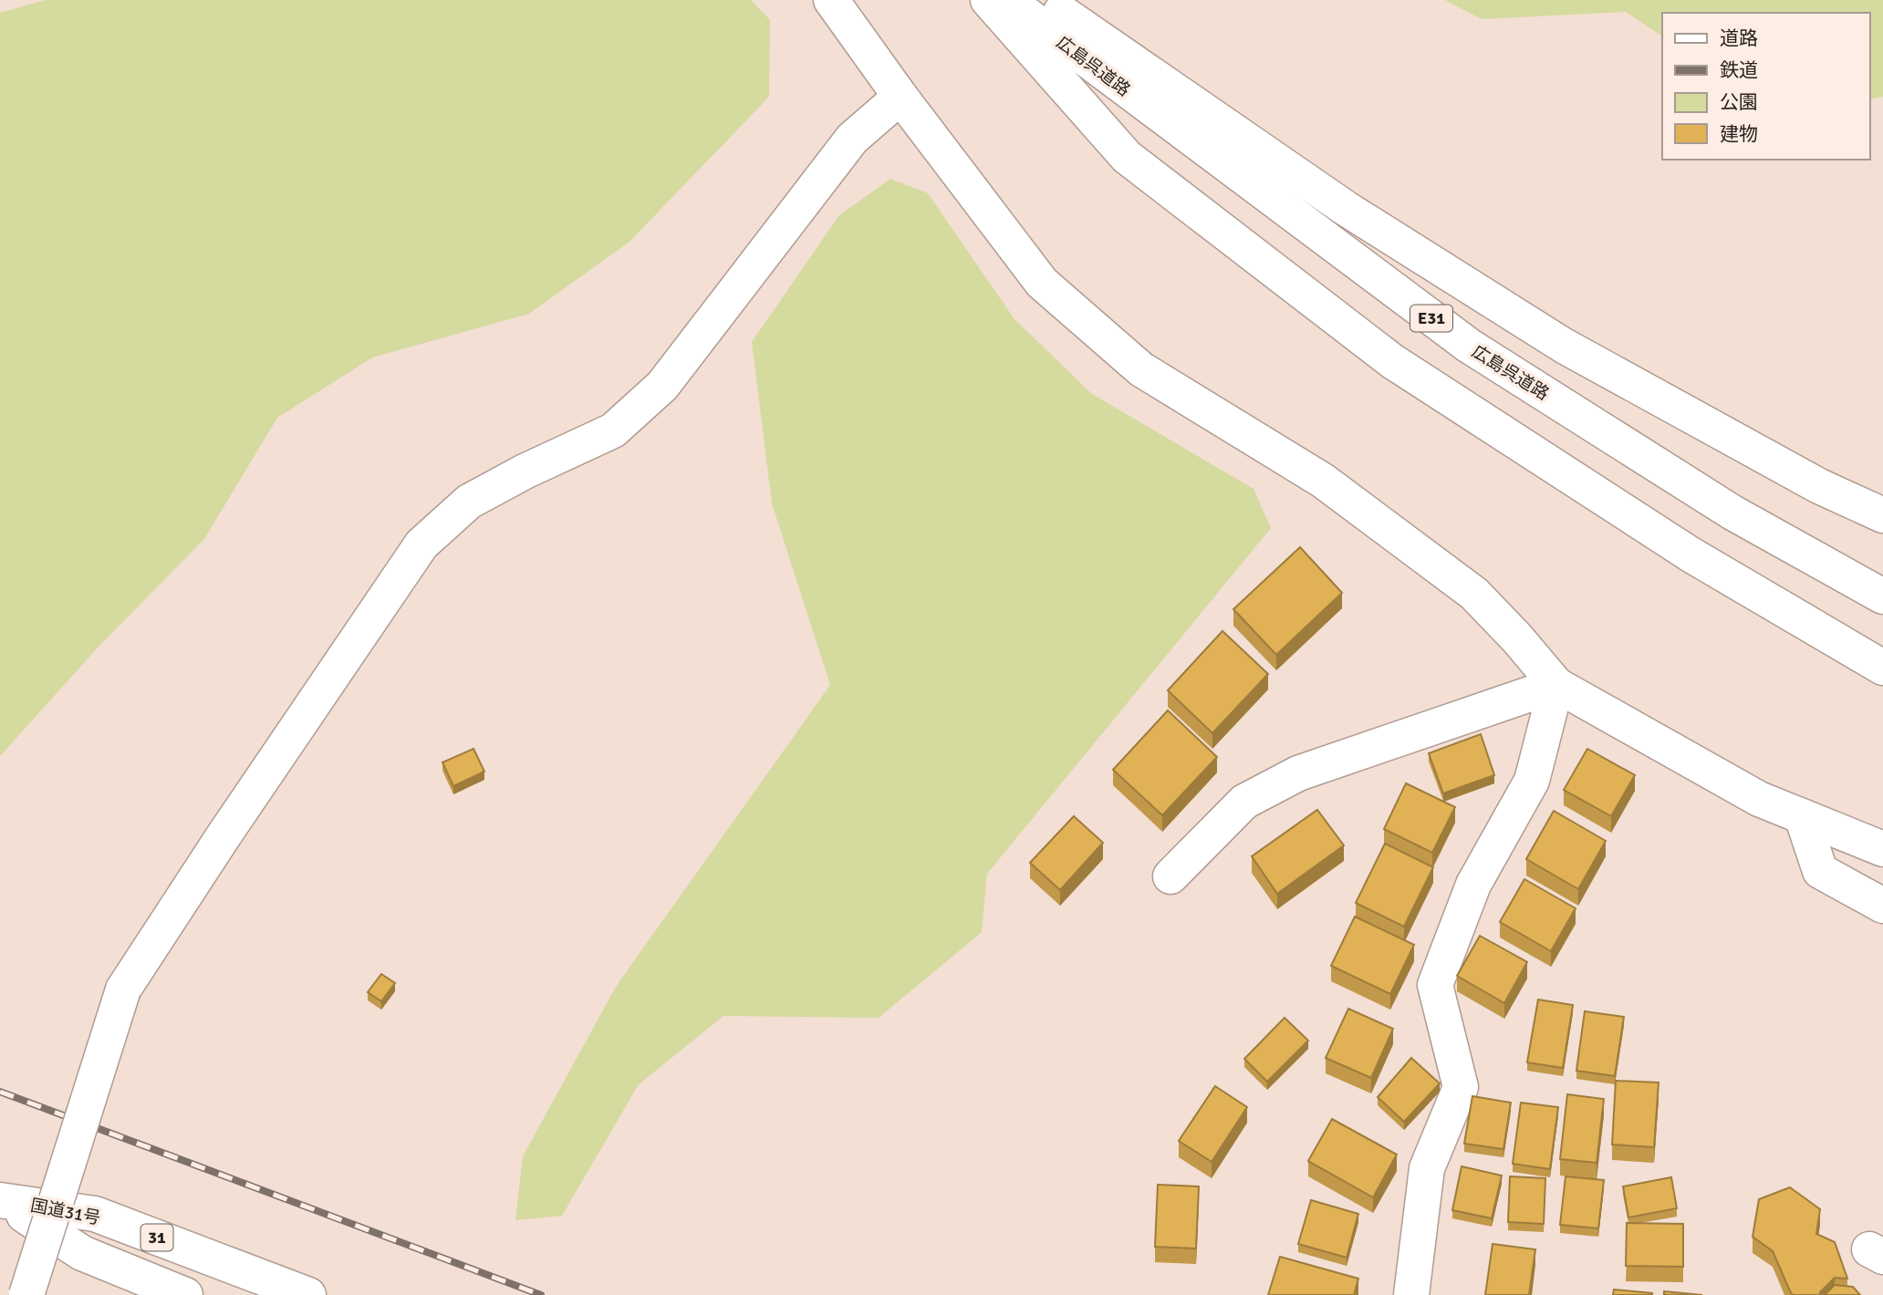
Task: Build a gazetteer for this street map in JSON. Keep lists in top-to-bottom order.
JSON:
{
  "streets": {
    "main road": [
      "広島呉道路",
      "E31",
      "国道31号",
      "31"
    ]
  },
  "legend": [
    "道路",
    "鉄道",
    "公園",
    "建物"
  ]
}
